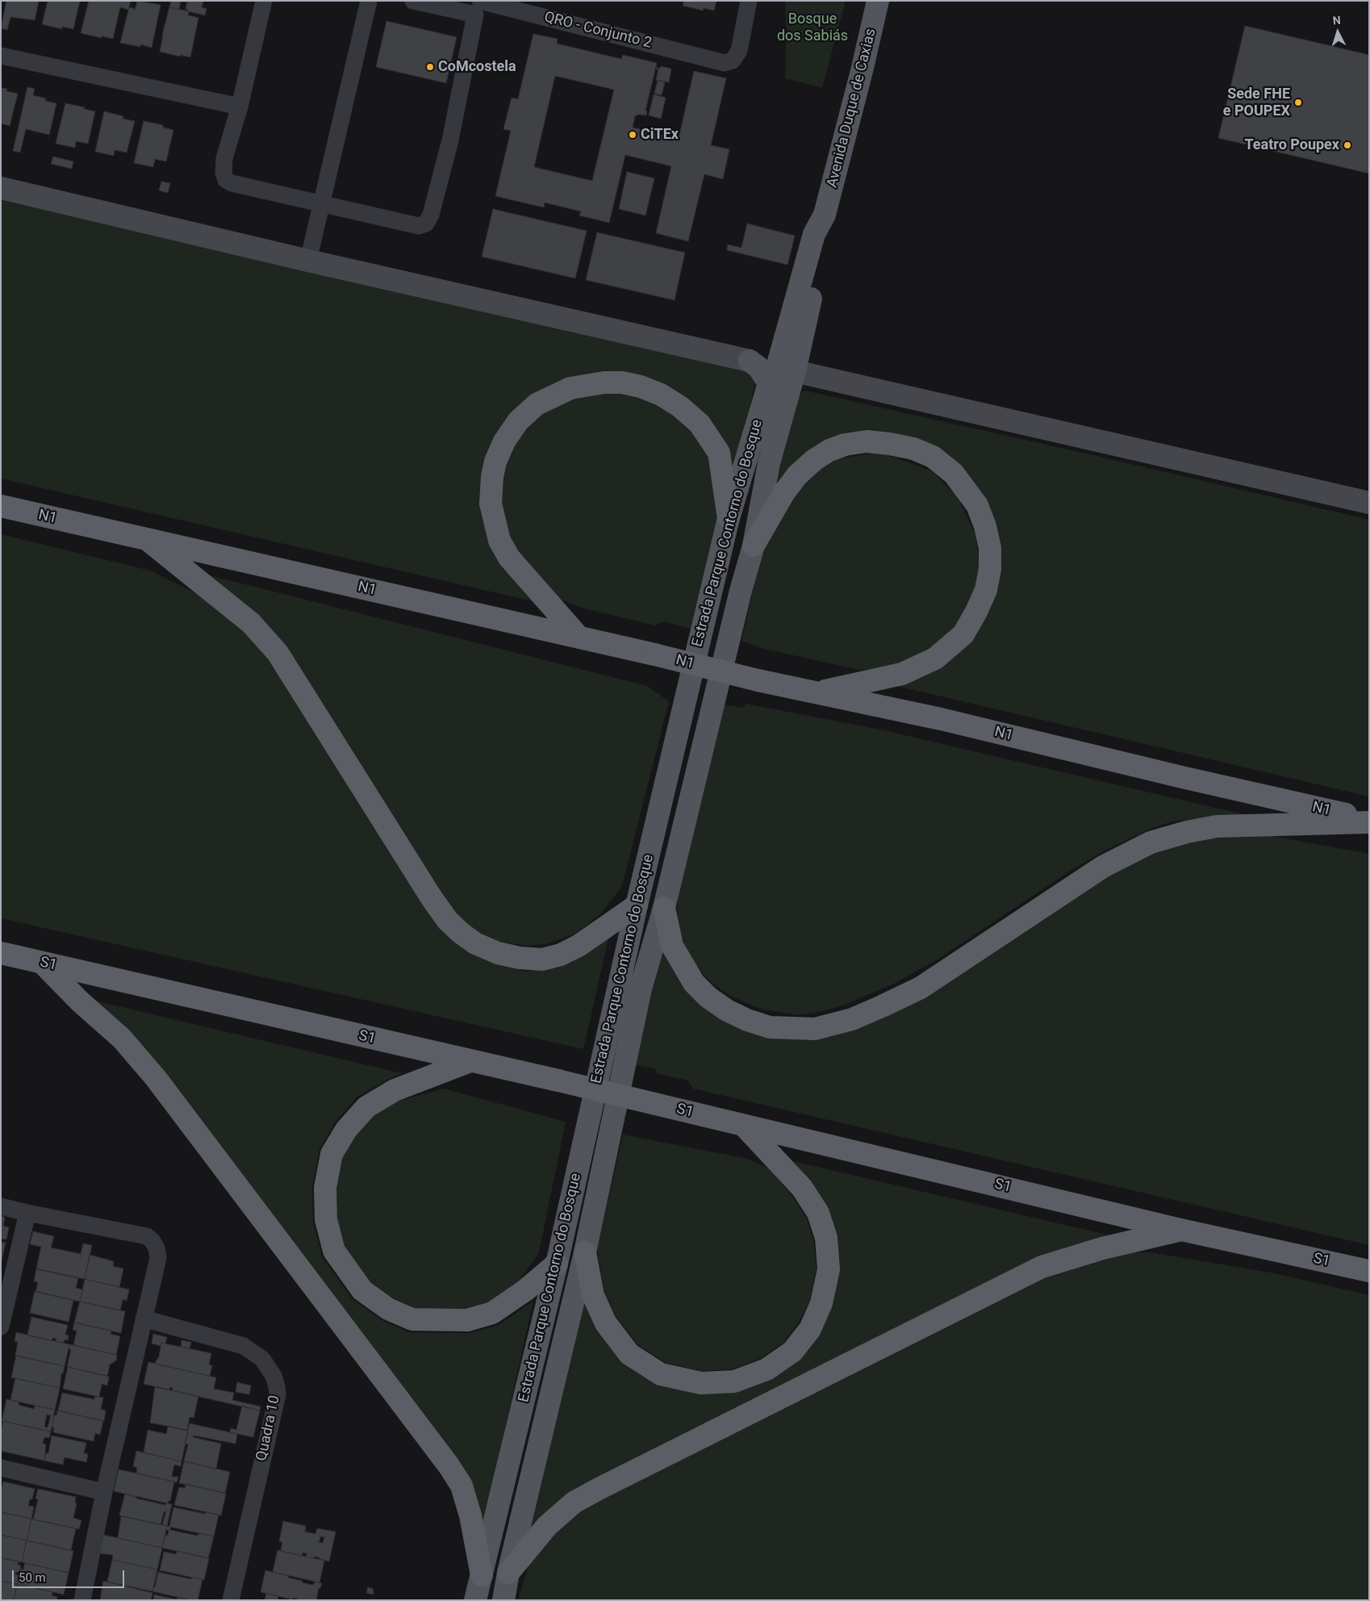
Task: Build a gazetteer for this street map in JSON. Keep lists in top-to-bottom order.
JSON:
{
  "streets": {
    "highway": ["N1", "S1"],
    "main road": ["Avenida Duque de Caxias", "Estrada Parque Contorno do Bosque"],
    "street": ["QRO - Conjunto 2", "Quadra 10"]
  },
  "crossings": [
    ["Avenida Duque de Caxias", "Estrada Parque Contorno do Bosque"]
  ],
  "parks": ["Bosque dos Sabiás"],
  "places": [
    "CoMcostela",
    "Sede FHE e POUPEX",
    "CiTEx",
    "Teatro Poupex"
  ],
  "scale_bar": "50 m",
  "north": "top"
}
